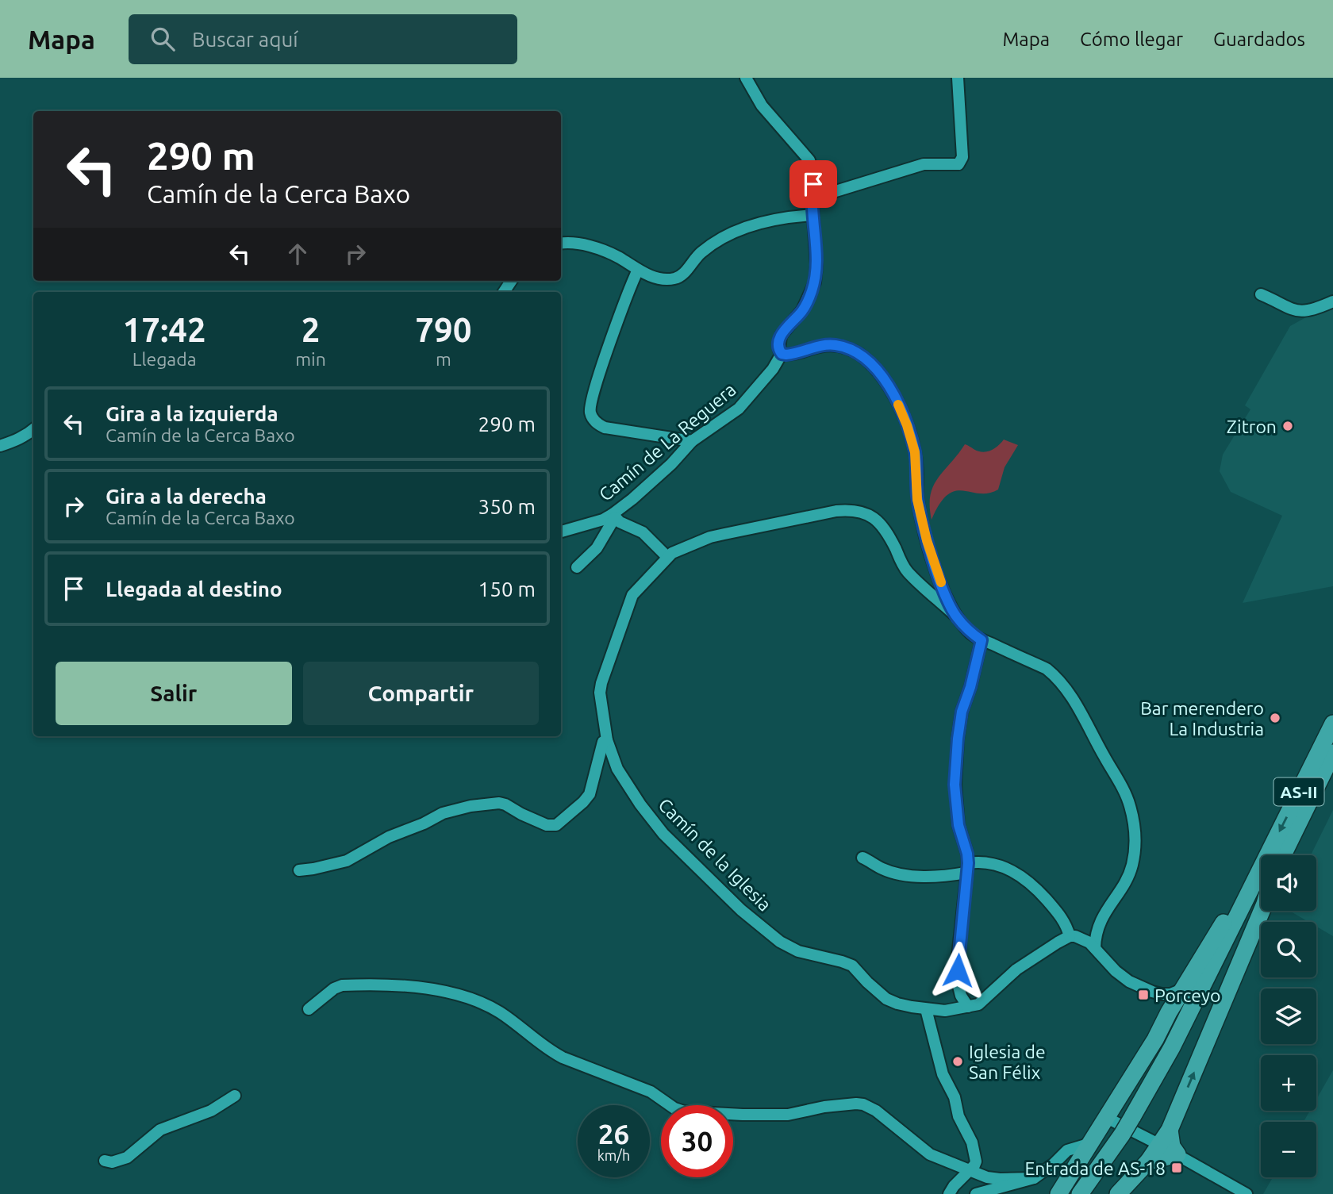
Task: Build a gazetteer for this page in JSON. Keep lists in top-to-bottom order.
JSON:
{
  "streets": {
    "highway": ["AS-II"],
    "street": ["Camín de La Reguera", "Camín de la Iglesia"]
  },
  "places": {
    "other": ["Zitron", "Bar merendero La Industria", "Iglesia de San Félix"],
    "transit": ["Porceyo", "Entrada de AS-18"]
  },
  "page": {
    "header": "Mapa",
    "search": "Buscar aquí",
    "nav": ["Mapa", "Cómo llegar", "Guardados"],
    "turn": ["290 m", "Camín de la Cerca Baxo"],
    "eta": [
      "17:42",
      "Llegada",
      "2",
      "min",
      "790",
      "m"
    ],
    "list": [
      {
        "name": "Gira a la izquierda",
        "note": "Camín de la Cerca Baxo",
        "value": "290 m"
      },
      {
        "name": "Gira a la derecha",
        "note": "Camín de la Cerca Baxo",
        "value": "350 m"
      },
      {
        "name": "Llegada al destino",
        "value": "150 m"
      }
    ],
    "buttons": ["Salir", "Compartir"],
    "map_buttons": ["+", "−"],
    "speed": "26 km/h",
    "limit": "30"
  }
}
